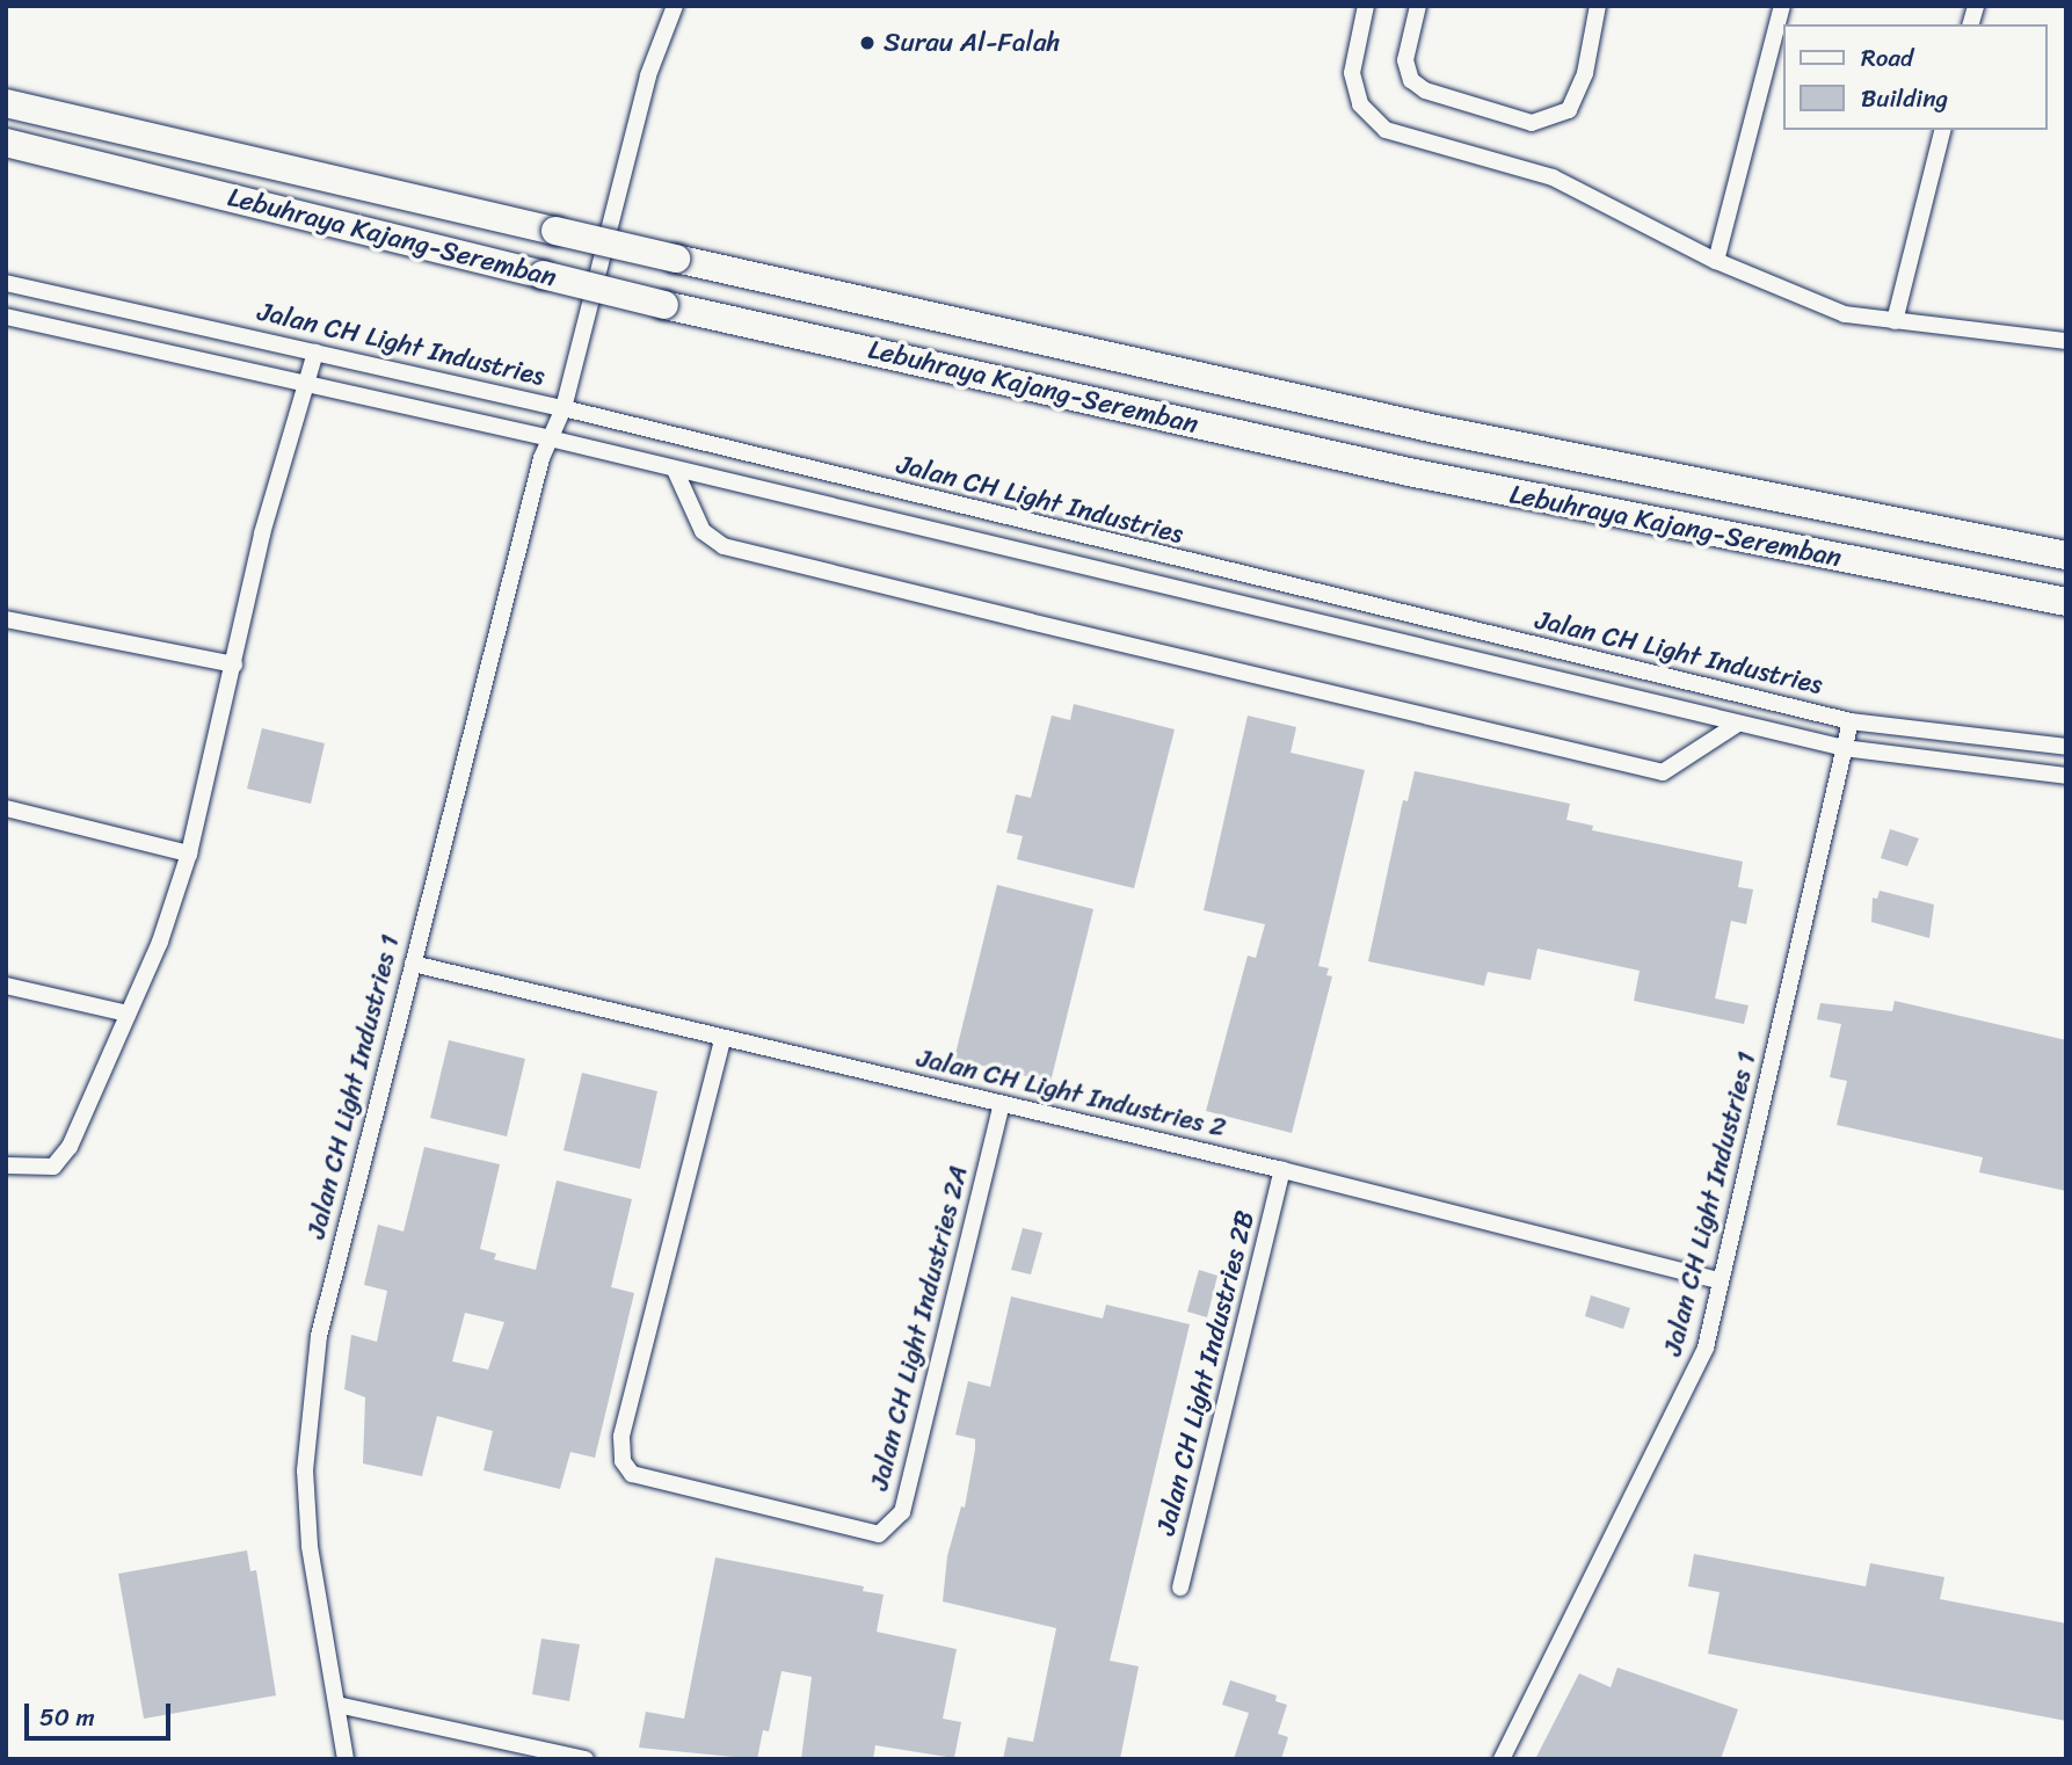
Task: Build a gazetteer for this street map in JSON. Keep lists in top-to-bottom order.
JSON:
{
  "streets": {
    "highway": ["Lebuhraya Kajang-Seremban"],
    "street": [
      "Jalan CH Light Industries",
      "Jalan CH Light Industries 1",
      "Jalan CH Light Industries 2",
      "Jalan CH Light Industries 2A",
      "Jalan CH Light Industries 2B"
    ]
  },
  "crossings": [
    ["Jalan CH Light Industries", "Jalan CH Light Industries 1"],
    ["Jalan CH Light Industries 1", "Jalan CH Light Industries 2"],
    ["Jalan CH Light Industries 2", "Jalan CH Light Industries 2A"],
    ["Jalan CH Light Industries 2", "Jalan CH Light Industries 2B"]
  ],
  "places": ["Surau Al-Falah"],
  "legend": ["Road", "Building"],
  "scale_bar": "50 m"
}
